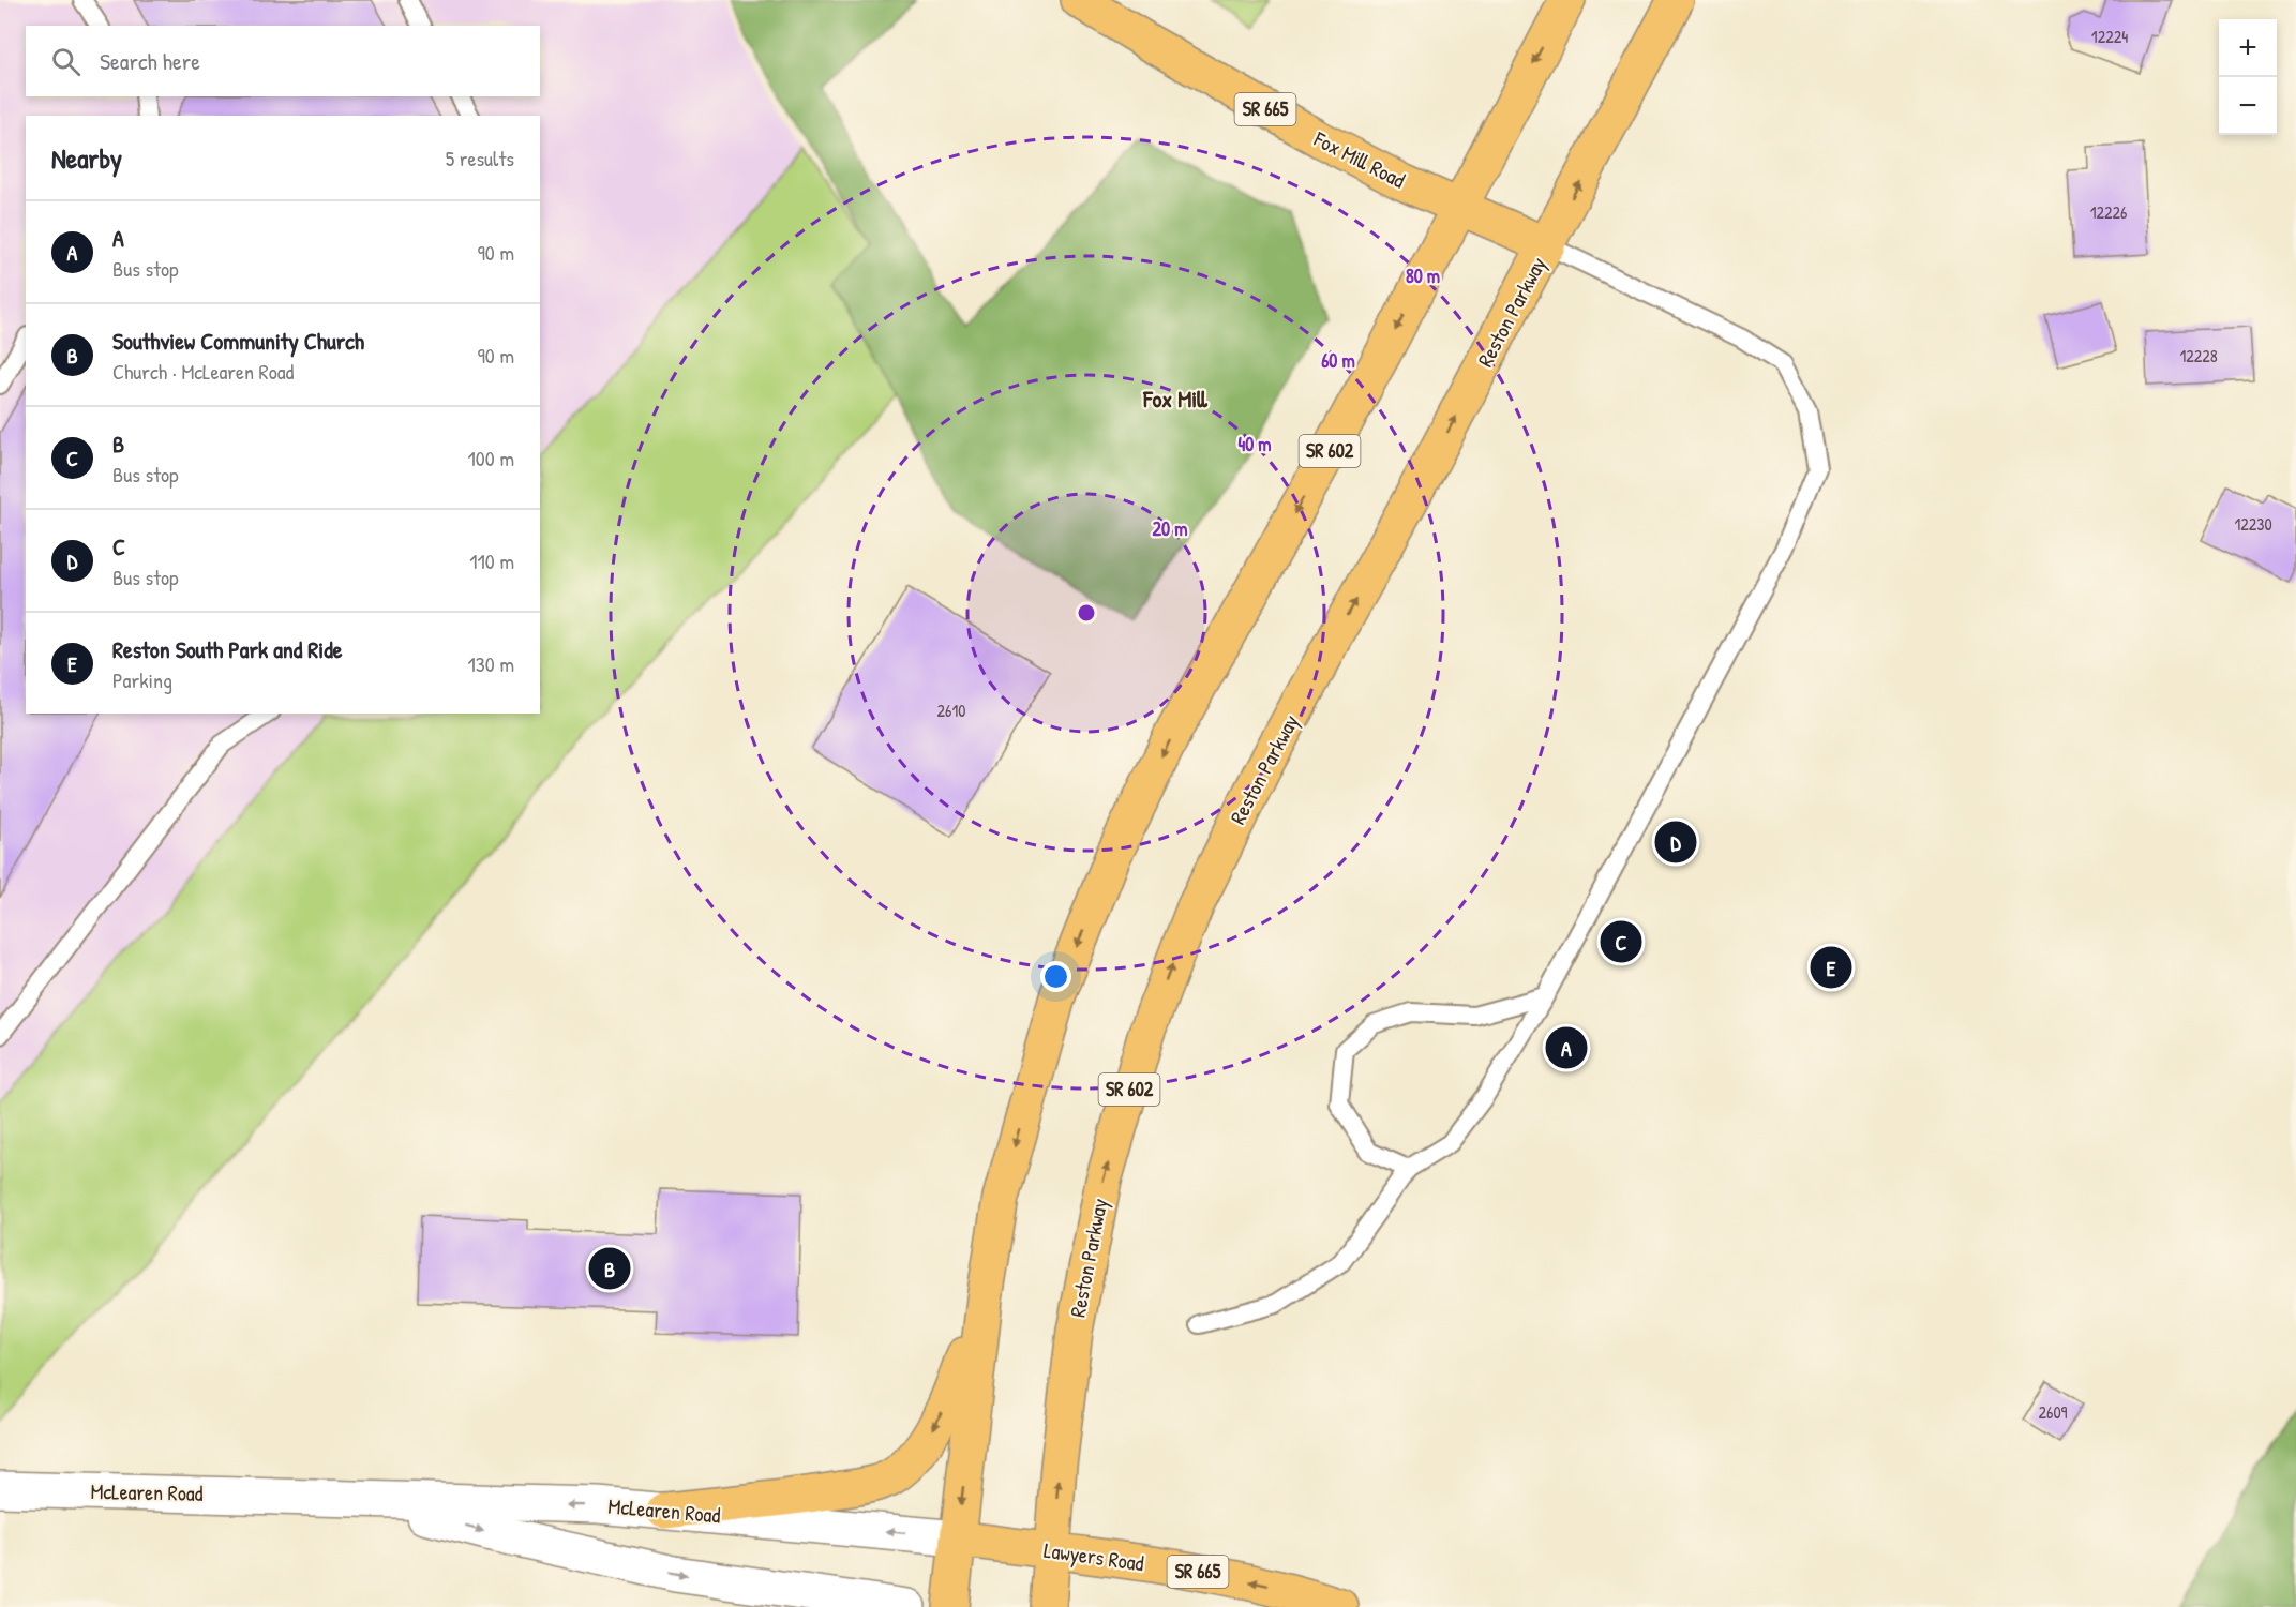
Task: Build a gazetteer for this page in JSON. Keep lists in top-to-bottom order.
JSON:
{
  "streets": {
    "main road": [
      "SR 665",
      "Fox Mill Road",
      "Reston Parkway",
      "SR 602",
      "Lawyers Road"
    ],
    "street": ["McLearen Road"]
  },
  "crossings": [
    ["Fox Mill Road", "Reston Parkway"],
    ["Fox Mill Road", "SR 602"],
    ["Reston Parkway", "Lawyers Road"],
    ["SR 602", "McLearen Road"],
    ["SR 602", "Lawyers Road"],
    ["McLearen Road", "Lawyers Road"]
  ],
  "one_way": ["Lawyers Road"],
  "districts": ["Fox Mill"],
  "house_numbers": [
    "12224",
    "12226",
    "12228",
    "12230",
    "2610",
    "2609"
  ],
  "page": {
    "map_buttons": ["+", "−"],
    "search": "Search here",
    "heading": ["Nearby", "5 results"],
    "list": [
      {
        "mark": "A",
        "name": "A",
        "note": "Bus stop",
        "value": "90 m"
      },
      {
        "mark": "B",
        "name": "Southview Community Church",
        "note": "Church · McLearen Road",
        "value": "90 m"
      },
      {
        "mark": "C",
        "name": "B",
        "note": "Bus stop",
        "value": "100 m"
      },
      {
        "mark": "D",
        "name": "C",
        "note": "Bus stop",
        "value": "110 m"
      },
      {
        "mark": "E",
        "name": "Reston South Park and Ride",
        "note": "Parking",
        "value": "130 m"
      }
    ],
    "pins": [
      "D",
      "C",
      "E",
      "A",
      "B"
    ]
  },
  "rings": [
    "80 m",
    "60 m",
    "40 m",
    "20 m"
  ]
}
